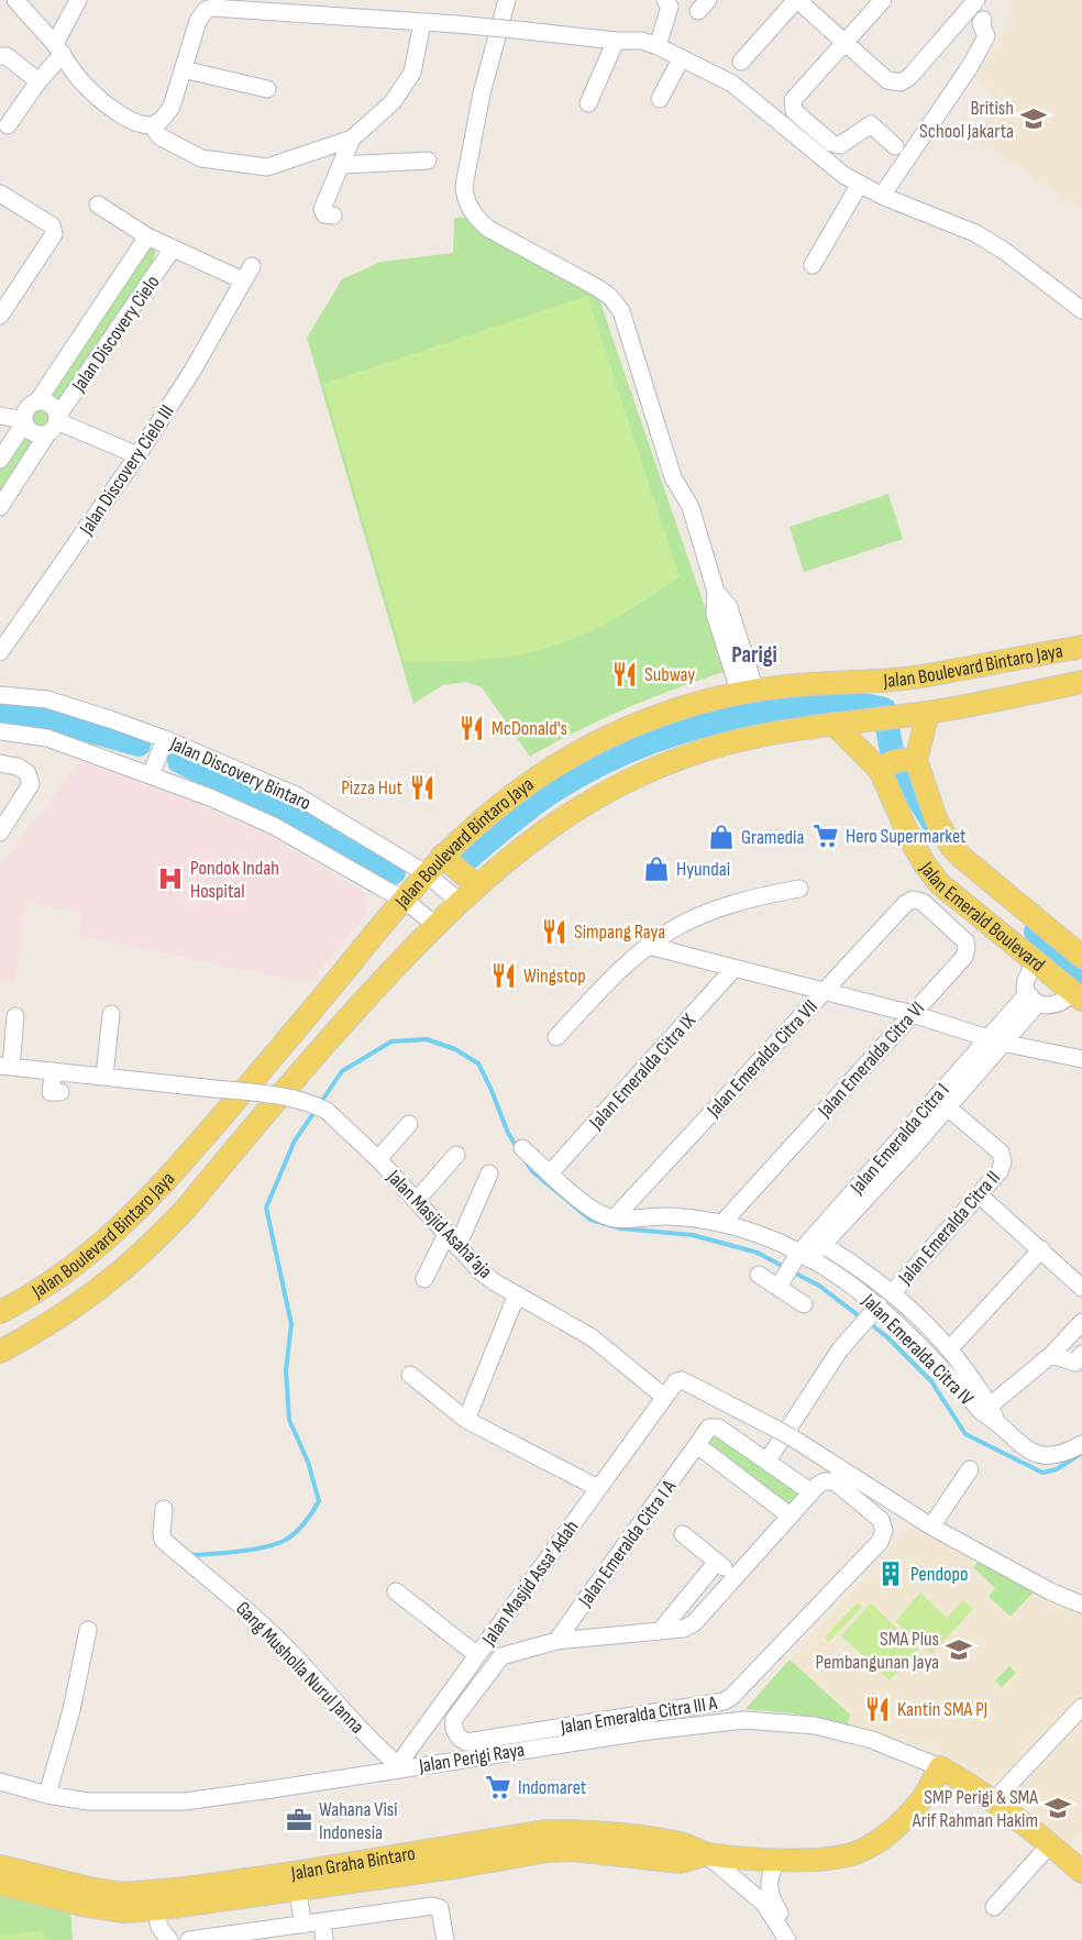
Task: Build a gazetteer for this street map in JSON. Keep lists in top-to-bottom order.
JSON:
{
  "streets": {
    "main road": ["Jalan Boulevard Bintaro Jaya", "Jalan Emerald Boulevard", "Jalan Graha Bintaro"],
    "street": [
      "Jalan Discovery Cielo",
      "Jalan Discovery Cielo III",
      "Jalan Discovery Bintaro",
      "Jalan Emeralda Citra VII",
      "Jalan Emeralda Citra VI",
      "Jalan Emeralda Citra IX",
      "Jalan Emeralda Citra I",
      "Jalan Masjid Asaha’aja",
      "Jalan Emeralda Citra II",
      "Jalan Emeralda Citra IV",
      "Jalan Emeralda Citra I A",
      "Jalan Masjid Assa' Adah",
      "Gang Musholla Nurul Janna",
      "Jalan Emeralda Citra III A",
      "Jalan Perigi Raya"
    ]
  },
  "crossings": [
    ["Jalan Discovery Cielo", "Jalan Discovery Cielo III"],
    ["Jalan Boulevard Bintaro Jaya", "Jalan Discovery Bintaro"],
    ["Jalan Boulevard Bintaro Jaya", "Jalan Emerald Boulevard"],
    ["Jalan Emerald Boulevard", "Jalan Emeralda Citra I"],
    ["Jalan Emeralda Citra VII", "Jalan Emeralda Citra VI"],
    ["Jalan Emeralda Citra VII", "Jalan Emeralda Citra IV"],
    ["Jalan Emeralda Citra VI", "Jalan Emeralda Citra IV"],
    ["Jalan Emeralda Citra I", "Jalan Emeralda Citra II"],
    ["Jalan Emeralda Citra I", "Jalan Emeralda Citra IV"],
    ["Jalan Masjid Asaha’aja", "Jalan Masjid Assa' Adah"],
    ["Jalan Emeralda Citra II", "Jalan Emeralda Citra IV"],
    ["Jalan Emeralda Citra I A", "Jalan Emeralda Citra III A"],
    ["Jalan Masjid Assa' Adah", "Gang Musholla Nurul Janna"],
    ["Jalan Masjid Assa' Adah", "Jalan Perigi Raya"],
    ["Gang Musholla Nurul Janna", "Jalan Perigi Raya"],
    ["Jalan Perigi Raya", "Jalan Graha Bintaro"]
  ],
  "districts": ["Parigi"],
  "places": {
    "school or university": ["British School Jakarta", "SMA Plus Pembangunan Jaya", "SMP Perigi & SMA Arif Rahman Hakim"],
    "restaurant": [
      "Subway",
      "McDonald's",
      "Pizza Hut",
      "Simpang Raya",
      "Wingstop",
      "Kantin SMA PJ"
    ],
    "supermarket": ["Hero Supermarket", "Indomaret"],
    "shop": ["Gramedia", "Hyundai"],
    "hospital": ["Pondok Indah Hospital"],
    "building": ["Pendopo"],
    "office": ["Wahana Visi Indonesia"]
  }
}
